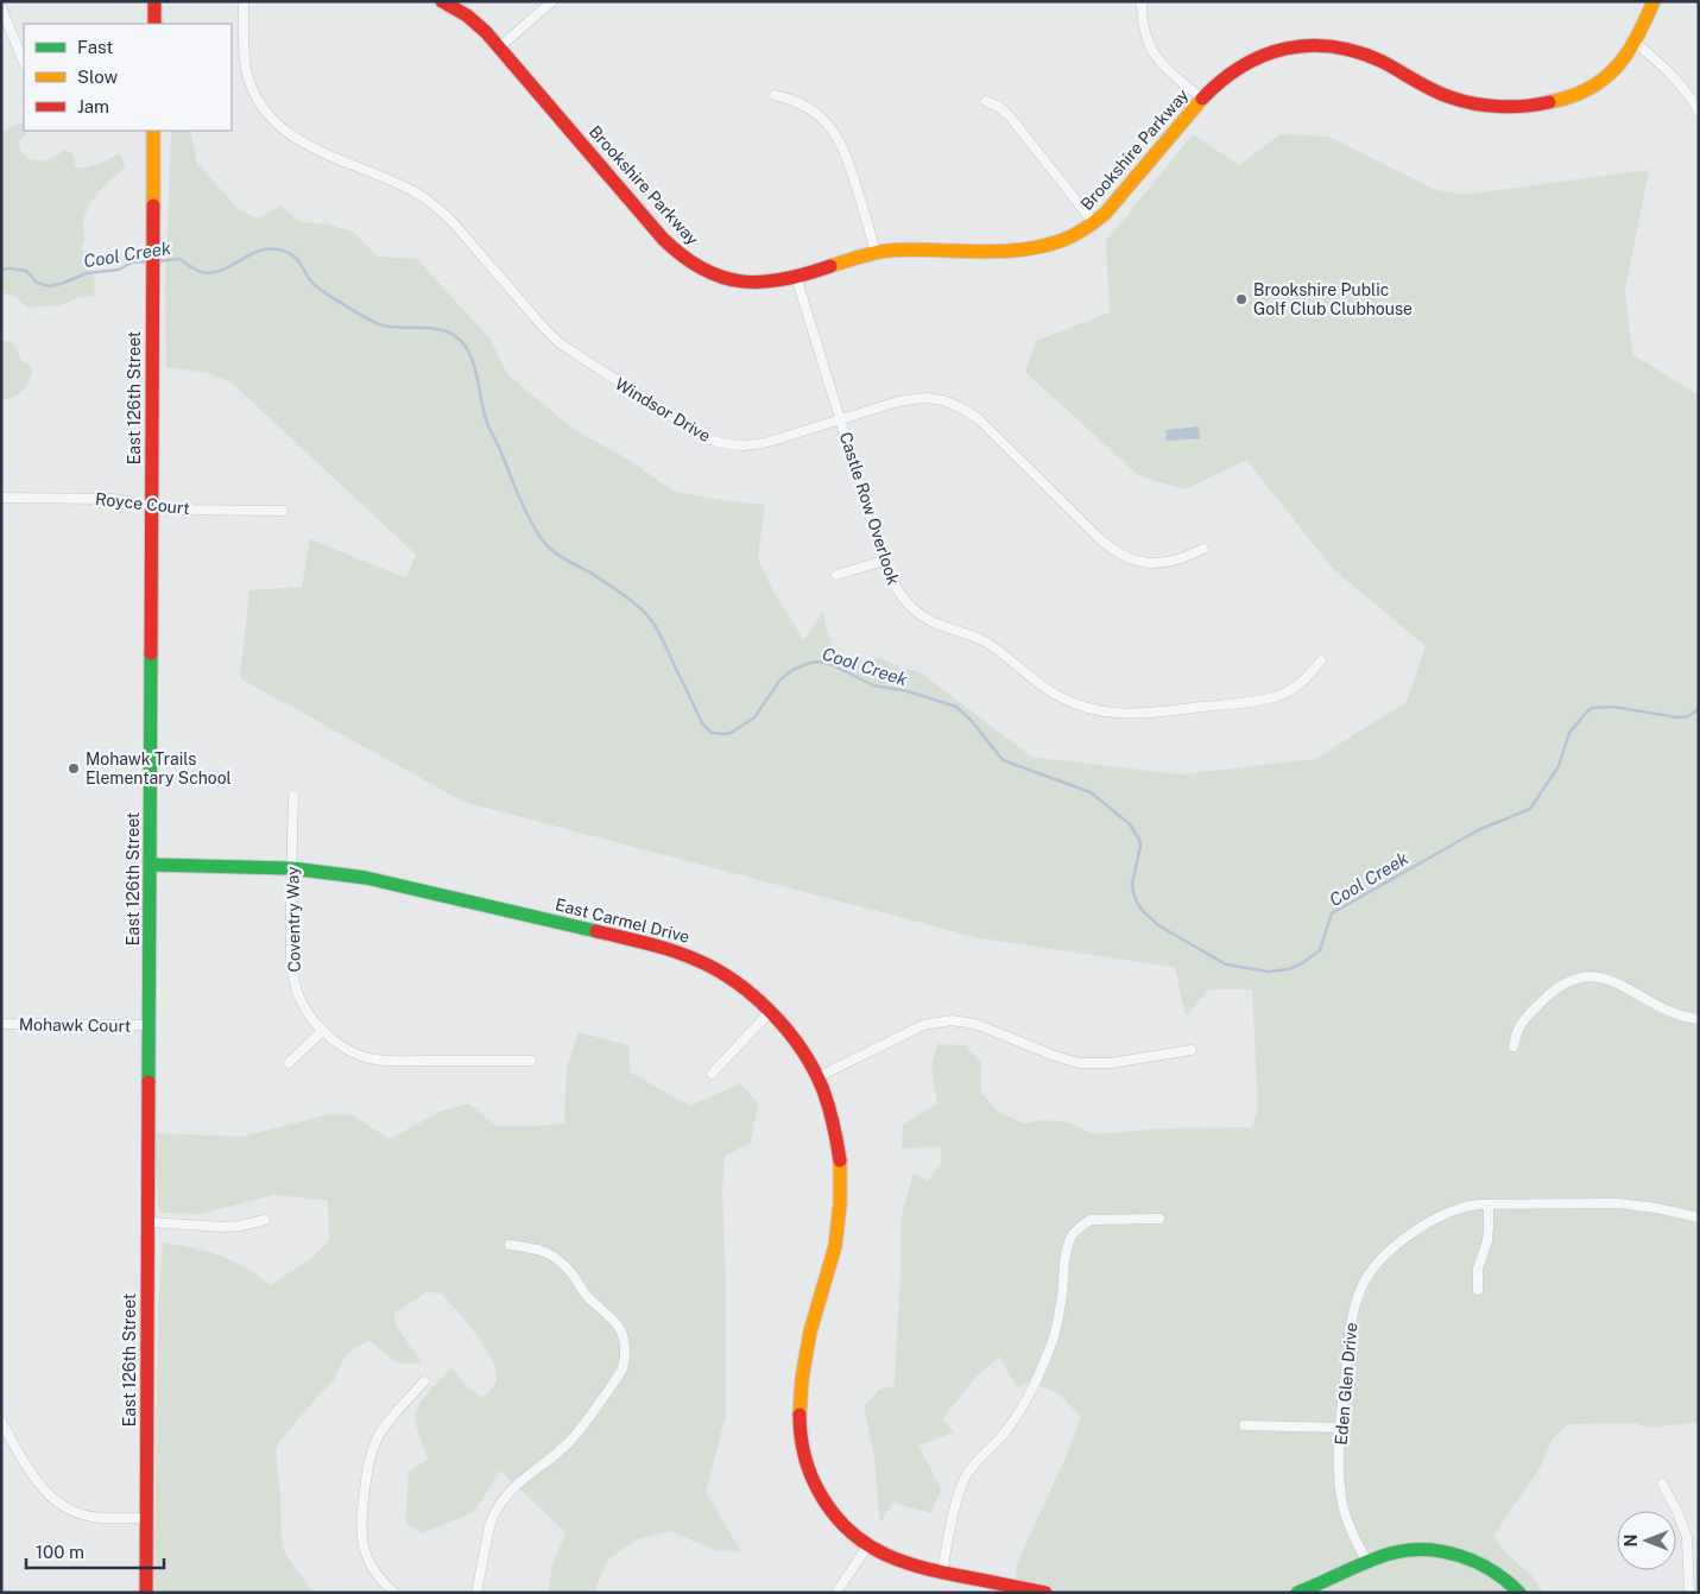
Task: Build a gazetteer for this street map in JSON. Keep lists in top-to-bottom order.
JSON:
{
  "streets": {
    "street": [
      "Brookshire Parkway",
      "East 126th Street",
      "Windsor Drive",
      "Royce Court",
      "Castle Row Overlook",
      "Coventry Way",
      "East Carmel Drive",
      "Mohawk Court",
      "Eden Glen Drive"
    ]
  },
  "crossings": [
    ["Brookshire Parkway", "Castle Row Overlook"],
    ["East 126th Street", "Royce Court"],
    ["East 126th Street", "East Carmel Drive"],
    ["East 126th Street", "Mohawk Court"],
    ["Windsor Drive", "Castle Row Overlook"],
    ["Coventry Way", "East Carmel Drive"]
  ],
  "water": ["Cool Creek"],
  "places": ["Brookshire Public Golf Club Clubhouse", "Mohawk Trails Elementary School"],
  "legend": ["Fast", "Slow", "Jam"],
  "scale_bar": "100 m",
  "north": "left"
}
